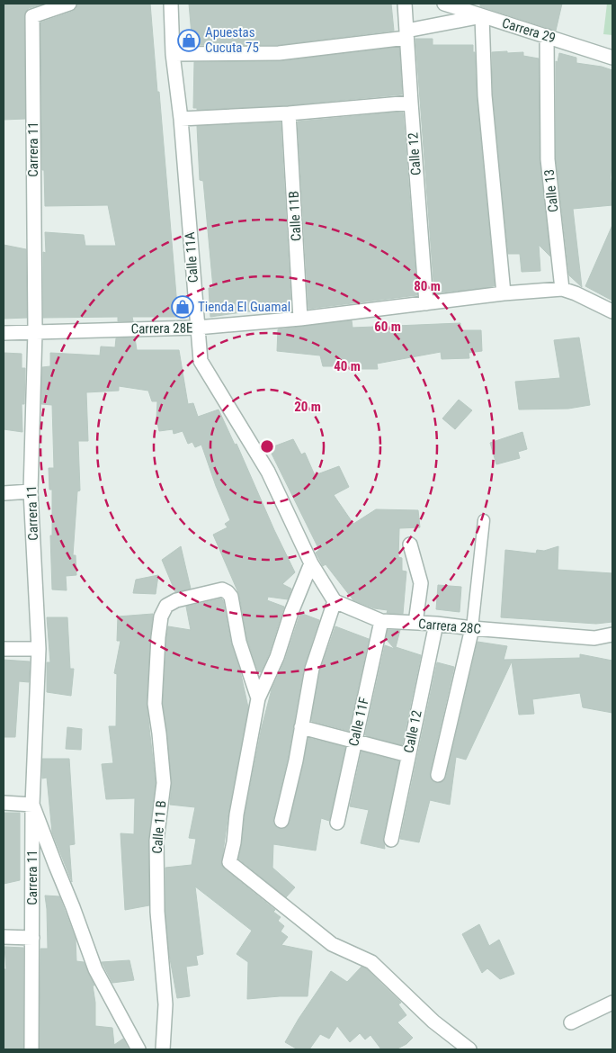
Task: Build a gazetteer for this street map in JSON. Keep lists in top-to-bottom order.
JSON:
{
  "streets": {
    "street": [
      "Carrera 29",
      "Carrera 11",
      "Calle 12",
      "Calle 13",
      "Calle 11B",
      "Calle 11A",
      "Carrera 28E",
      "Carrera 28C",
      "Calle 11F",
      "Calle 11 B"
    ]
  },
  "crossings": [
    ["Carrera 29", "Calle 13"],
    ["Carrera 11", "Carrera 28E"],
    ["Calle 12", "Carrera 28E"],
    ["Calle 12", "Carrera 28C"],
    ["Calle 13", "Carrera 28E"],
    ["Calle 11B", "Carrera 28E"],
    ["Calle 11A", "Carrera 28E"],
    ["Carrera 28C", "Calle 11F"]
  ],
  "places": {
    "shop": ["Apuestas Cucuta 75", "Tienda El Guamal"]
  },
  "rings": [
    "80 m",
    "60 m",
    "40 m",
    "20 m"
  ]
}
